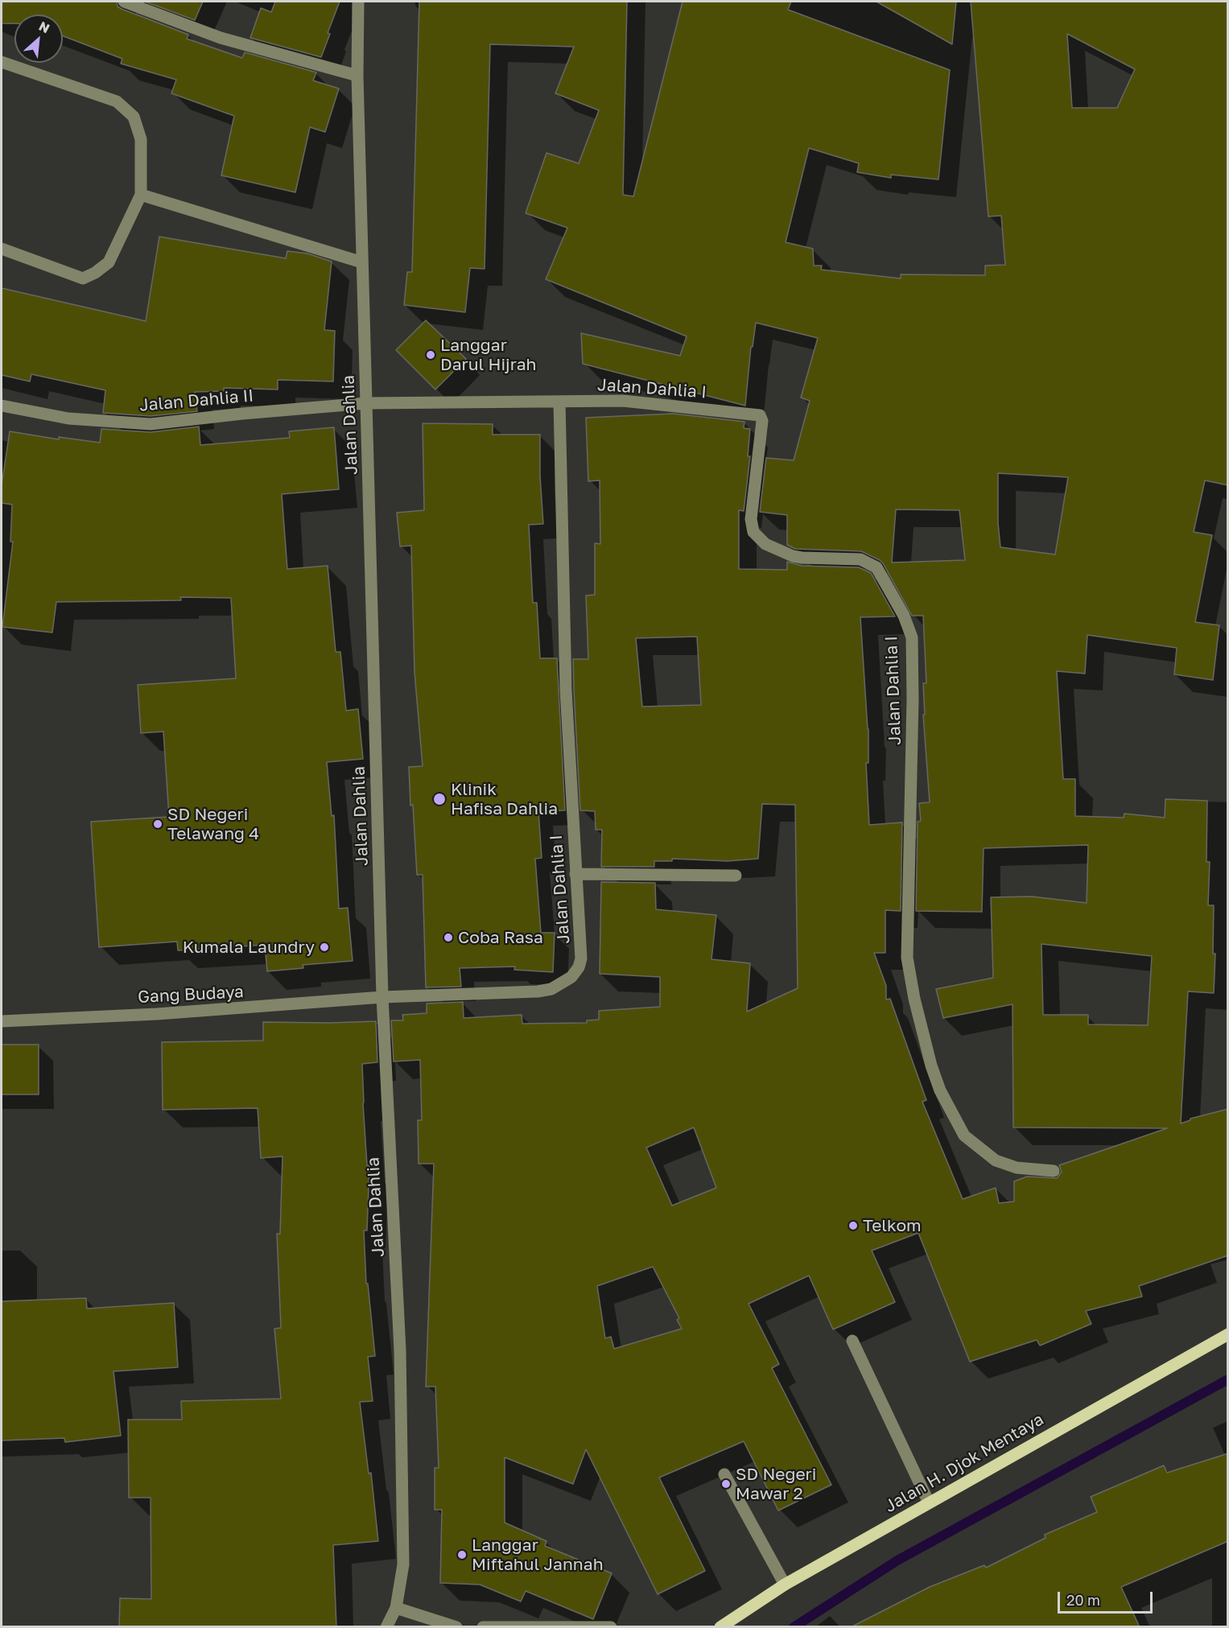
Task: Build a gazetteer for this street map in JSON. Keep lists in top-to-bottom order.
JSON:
{
  "streets": {
    "main road": ["Jalan H. Djok Mentaya"],
    "street": [
      "Jalan Dahlia I",
      "Jalan Dahlia II",
      "Jalan Dahlia",
      "Gang Budaya"
    ]
  },
  "crossings": [
    ["Jalan Dahlia I", "Jalan Dahlia II"],
    ["Jalan Dahlia I", "Jalan Dahlia"],
    ["Jalan Dahlia I", "Gang Budaya"],
    ["Jalan Dahlia II", "Jalan Dahlia"],
    ["Jalan Dahlia", "Gang Budaya"]
  ],
  "places": [
    "Langgar Darul Hijrah",
    "Klinik Hafisa Dahlia",
    "SD Negeri Telawang 4",
    "Coba Rasa",
    "Kumala Laundry",
    "Telkom",
    "SD Negeri Mawar 2",
    "Langgar Miftahul Jannah"
  ],
  "scale_bar": "20 m",
  "north": "top right"
}
